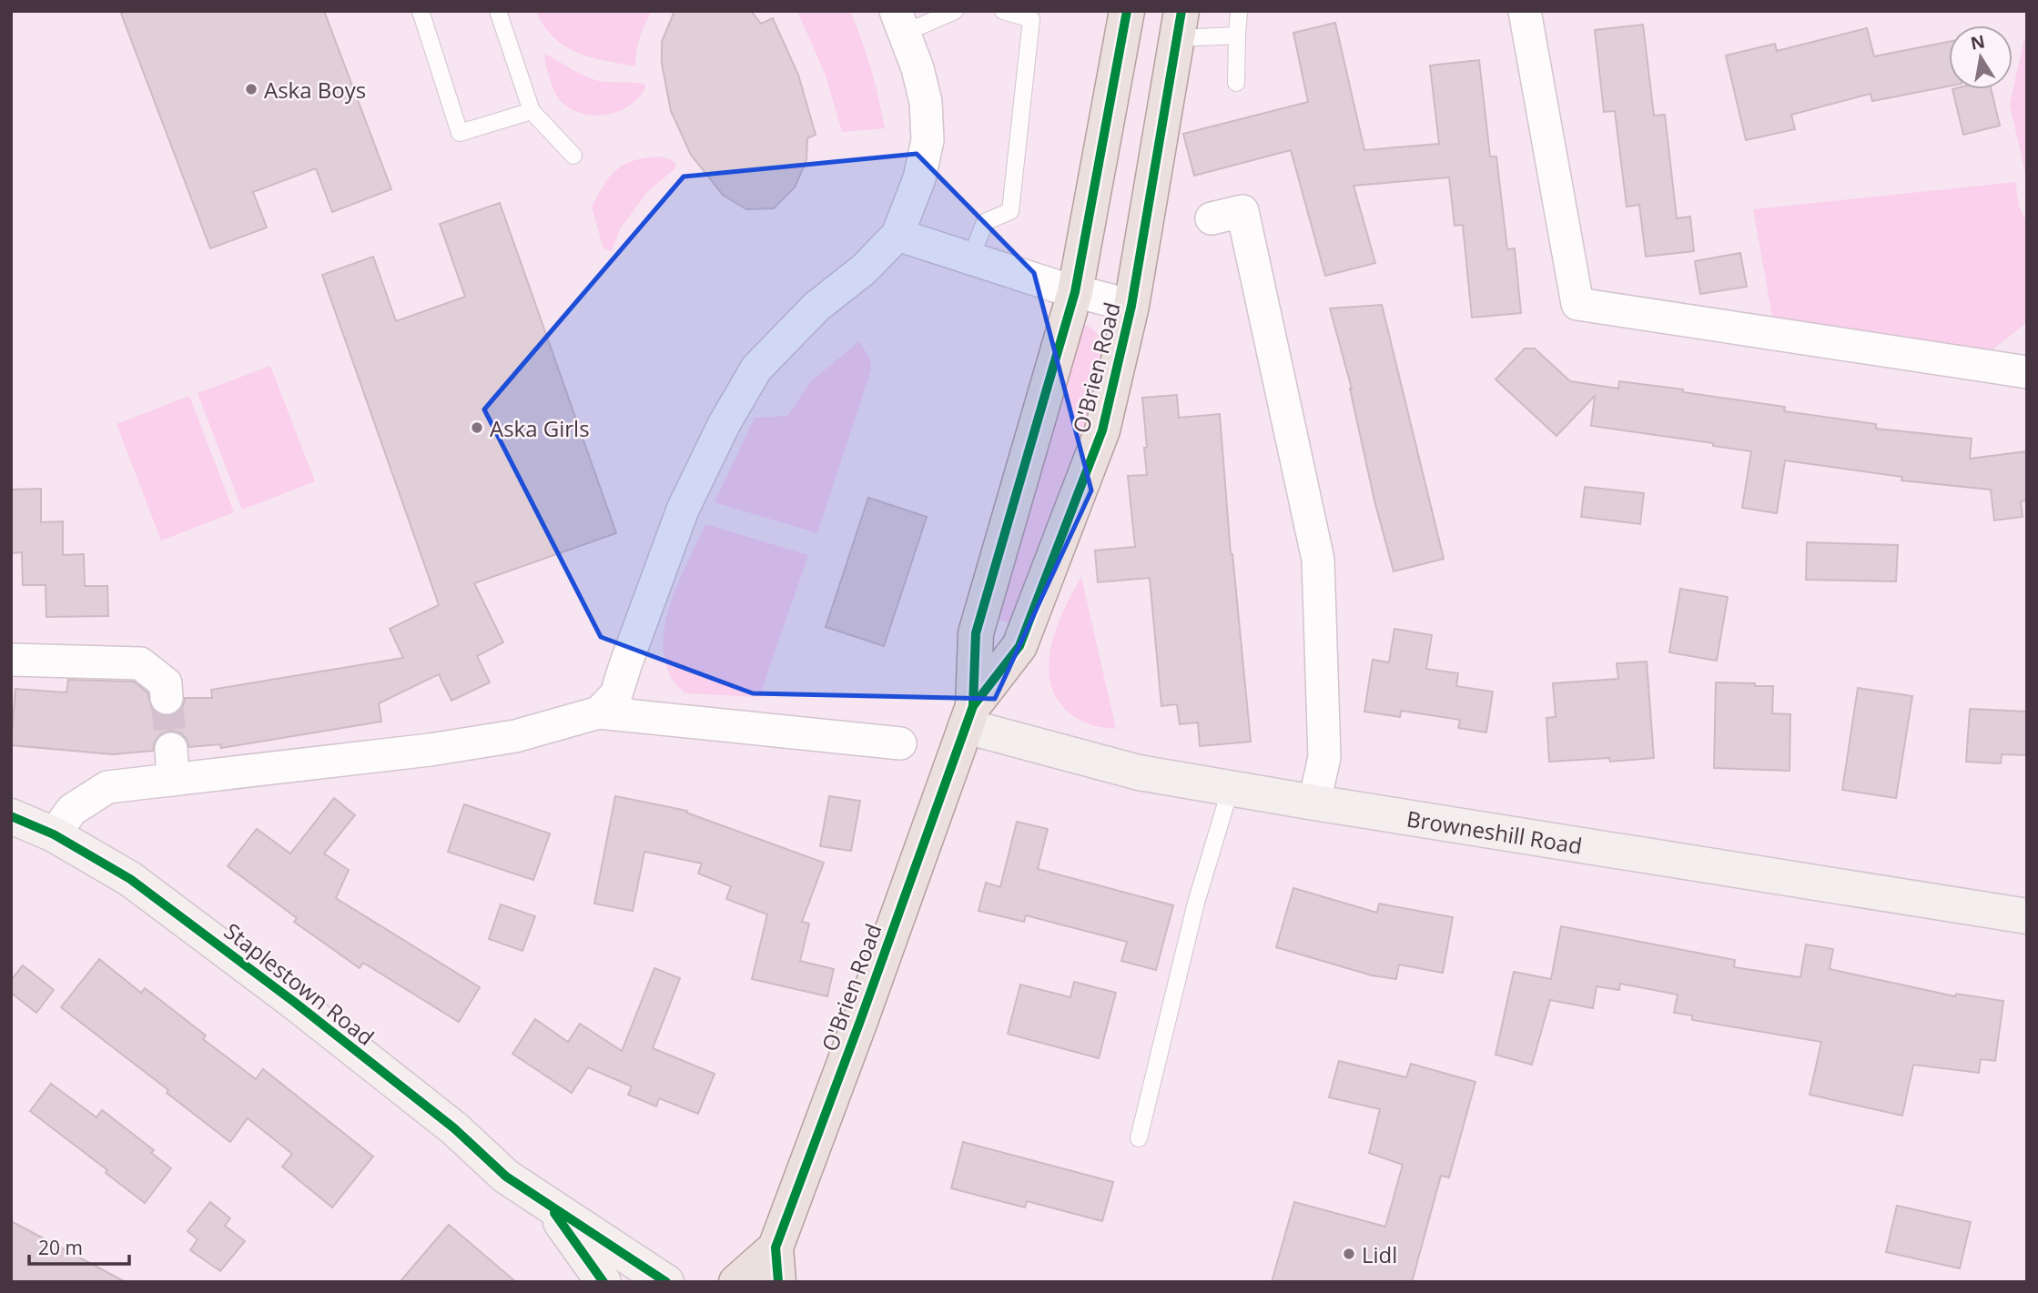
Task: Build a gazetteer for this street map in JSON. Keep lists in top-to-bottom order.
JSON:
{
  "streets": {
    "main road": ["O'Brien Road"],
    "street": ["Browneshill Road", "Staplestown Road"]
  },
  "crossings": [
    ["O'Brien Road", "Browneshill Road"]
  ],
  "places": ["Aska Boys", "Aska Girls", "Lidl"],
  "scale_bar": "20 m",
  "north": "top"
}
